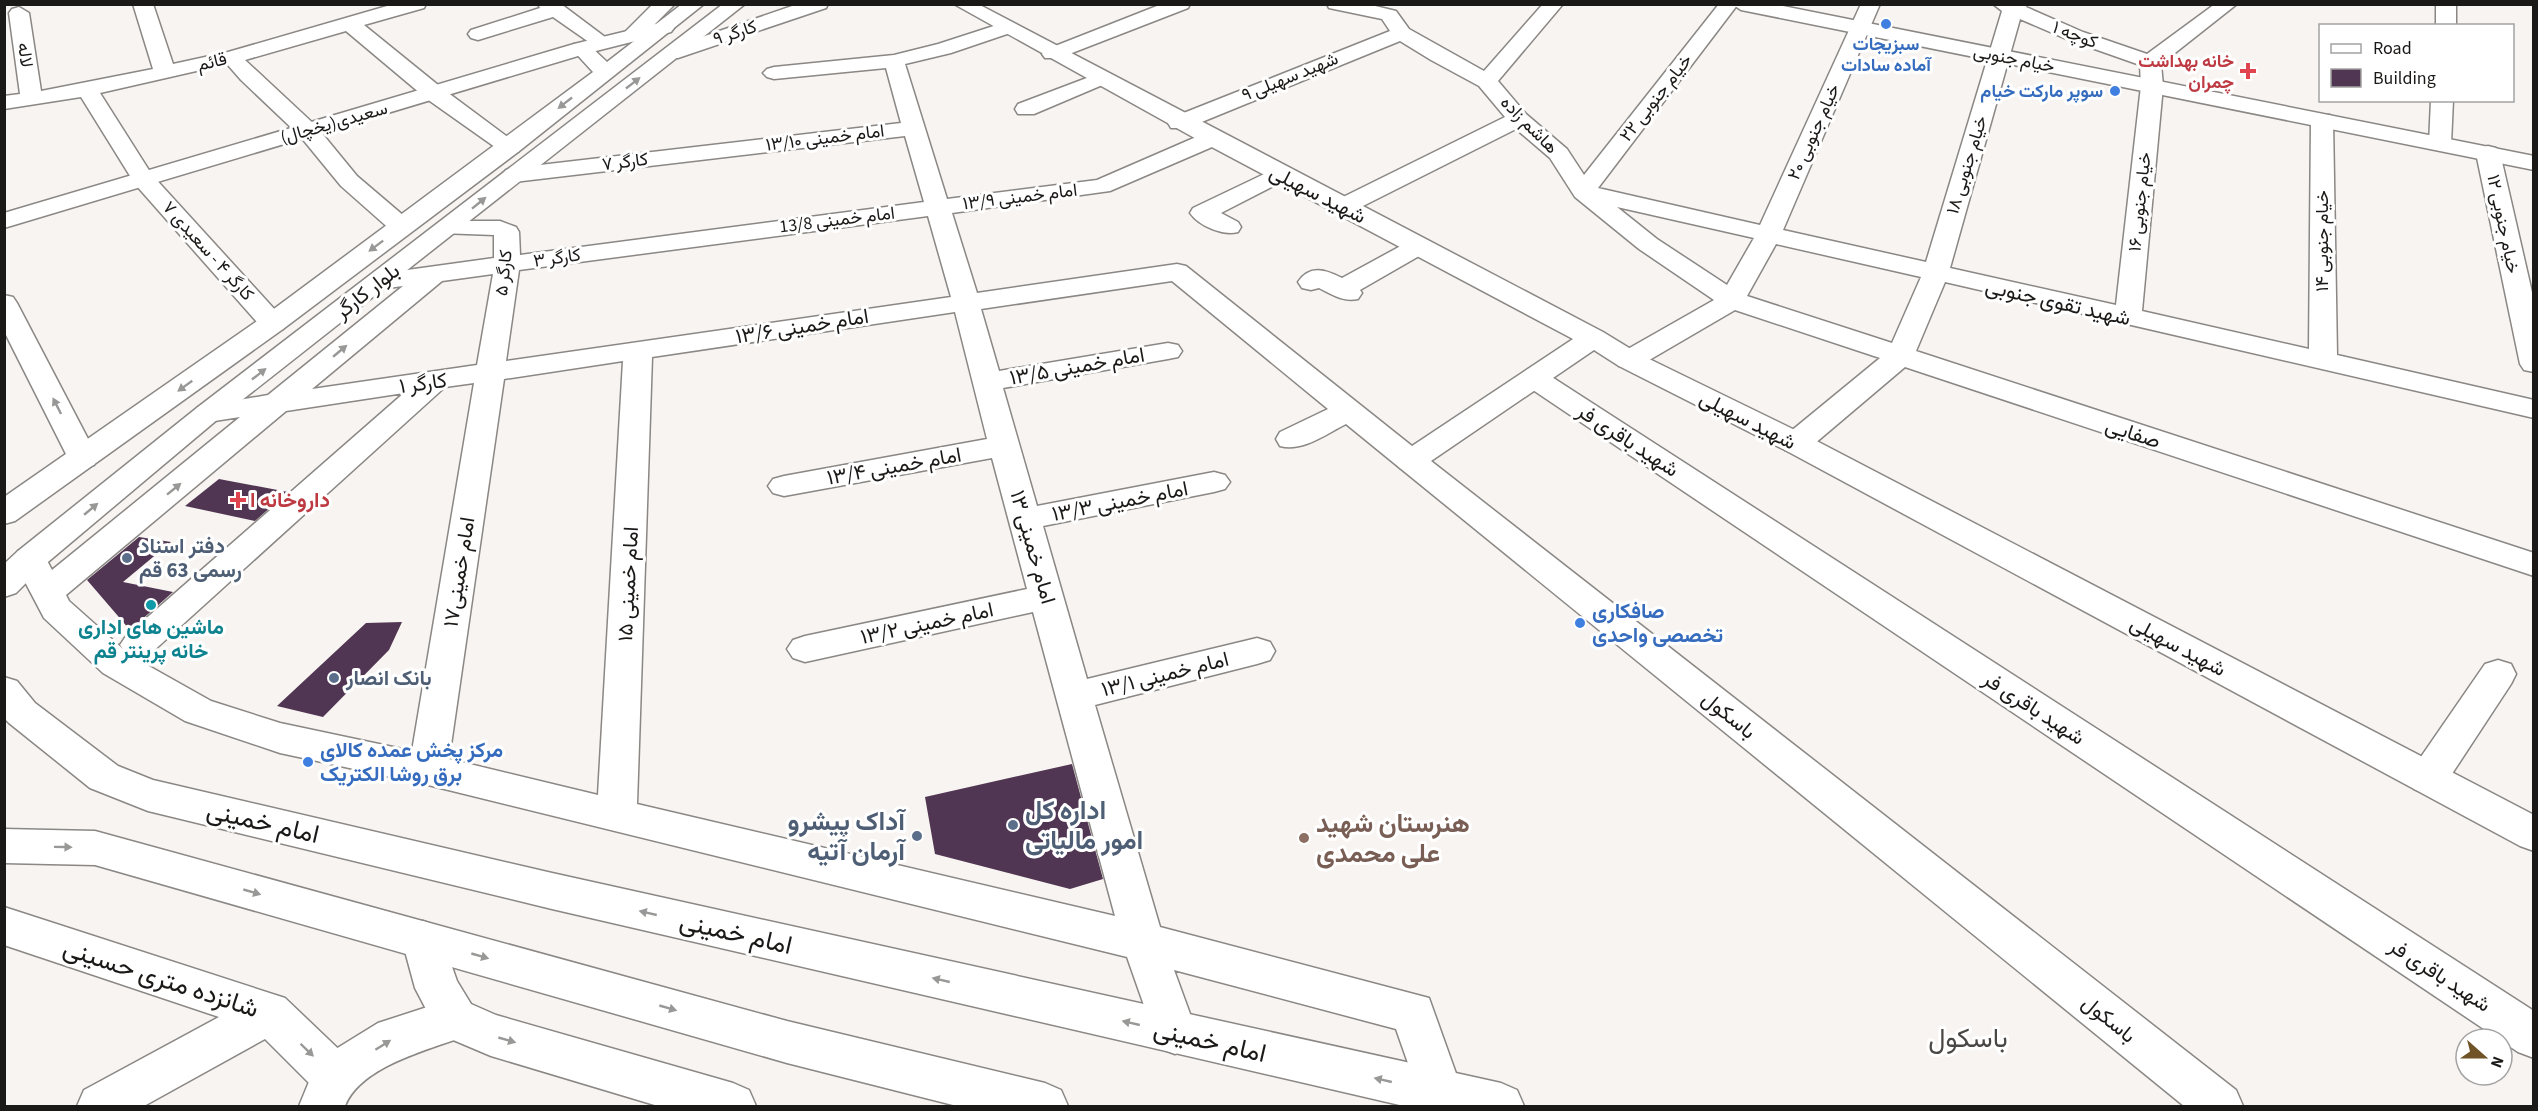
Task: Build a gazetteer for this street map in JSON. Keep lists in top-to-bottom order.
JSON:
{
  "streets": {
    "street": [
      "کارگر ۹",
      "کوچه ۱",
      "لاله",
      "خیام جنوبی",
      "قائم",
      "شهید سهیلی ۹",
      "خیام جنوبی ۲۲",
      "سعیدی(یخچال)",
      "هاشم زاده",
      "خیام جنوبی ۲۰",
      "امام خمینی ۱۳/۱۰",
      "کارگر ۷",
      "خیام جنوبی ۱۸",
      "شهید سهیلی",
      "امام خمینی ۱۳/۹",
      "خیام جنوبی ۱۶",
      "امام خمینی 13/8",
      "خیام جنوبی ۱۲",
      "خیام جنوبی ۱۴",
      "کارگر ۴ - سعیدی ۷",
      "کارگر ۳",
      "کارگر ۵",
      "بلوار کارگر",
      "شهید تقوی جنوبی",
      "امام خمینی ۱۳/۶",
      "امام خمینی ۱۳/۵",
      "کارگر ۱",
      "صفایی",
      "شهید باقری فر",
      "امام خمینی ۱۳/۴",
      "امام خمینی ۱۳/۳",
      "امام خمینی ۱۳",
      "امام خمینی۱۷",
      "امام خمینی ۱۵",
      "امام خمینی ۱۳/۲",
      "امام خمینی ۱۳/۱",
      "باسکول",
      "امام خمینی",
      "شانزده متری حسینی"
    ]
  },
  "crossings": [
    ["کارگر ۹", "بلوار کارگر"],
    ["کوچه ۱", "خیام جنوبی ۱۸"],
    ["کوچه ۱", "خیام جنوبی ۱۶"],
    ["لاله", "قائم"],
    ["خیام جنوبی", "خیام جنوبی ۲۰"],
    ["خیام جنوبی", "خیام جنوبی ۱۸"],
    ["خیام جنوبی", "خیام جنوبی ۱۶"],
    ["خیام جنوبی", "خیام جنوبی ۱۲"],
    ["خیام جنوبی", "خیام جنوبی ۱۴"],
    ["قائم", "کارگر ۴ - سعیدی ۷"],
    ["شهید سهیلی ۹", "هاشم زاده"],
    ["شهید سهیلی ۹", "شهید سهیلی"],
    ["خیام جنوبی ۲۲", "هاشم زاده"],
    ["خیام جنوبی ۲۲", "شهید تقوی جنوبی"],
    ["سعیدی(یخچال)", "کارگر ۴ - سعیدی ۷"],
    ["سعیدی(یخچال)", "بلوار کارگر"],
    ["هاشم زاده", "خیام جنوبی ۲۰"],
    ["هاشم زاده", "شهید تقوی جنوبی"],
    ["هاشم زاده", "صفایی"],
    ["خیام جنوبی ۲۰", "شهید تقوی جنوبی"],
    ["خیام جنوبی ۲۰", "صفایی"],
    ["امام خمینی ۱۳/۱۰", "کارگر ۷"],
    ["امام خمینی ۱۳/۱۰", "امام خمینی ۱۳"],
    ["کارگر ۷", "بلوار کارگر"],
    ["خیام جنوبی ۱۸", "شهید تقوی جنوبی"],
    ["خیام جنوبی ۱۸", "صفایی"],
    ["شهید سهیلی", "امام خمینی ۱۳/۹"],
    ["امام خمینی ۱۳/۹", "امام خمینی 13/8"],
    ["امام خمینی ۱۳/۹", "امام خمینی ۱۳"],
    ["خیام جنوبی ۱۶", "شهید تقوی جنوبی"],
    ["امام خمینی 13/8", "کارگر ۳"],
    ["امام خمینی 13/8", "امام خمینی ۱۳"],
    ["خیام جنوبی ۱۴", "شهید تقوی جنوبی"],
    ["کارگر ۴ - سعیدی ۷", "بلوار کارگر"],
    ["کارگر ۳", "کارگر ۵"],
    ["کارگر ۳", "بلوار کارگر"],
    ["کارگر ۵", "بلوار کارگر"],
    ["کارگر ۵", "کارگر ۱"],
    ["کارگر ۵", "امام خمینی۱۷"],
    ["بلوار کارگر", "کارگر ۱"],
    ["امام خمینی ۱۳/۶", "کارگر ۱"],
    ["امام خمینی ۱۳/۶", "امام خمینی ۱۳"],
    ["امام خمینی ۱۳/۶", "امام خمینی ۱۵"],
    ["امام خمینی ۱۳/۶", "باسکول"],
    ["امام خمینی ۱۳/۵", "امام خمینی ۱۳"],
    ["کارگر ۱", "امام خمینی۱۷"],
    ["کارگر ۱", "امام خمینی ۱۵"],
    ["امام خمینی ۱۳/۴", "امام خمینی ۱۳"],
    ["امام خمینی ۱۳/۳", "امام خمینی ۱۳"],
    ["امام خمینی ۱۳", "امام خمینی ۱۳/۲"],
    ["امام خمینی ۱۳", "امام خمینی ۱۳/۱"],
    ["امام خمینی ۱۳", "امام خمینی"]
  ],
  "districts": ["باسکول"],
  "places": {
    "other": [
      "سبزیجات آماده سادات",
      "سوپر مارکت خیام",
      "دفتر اسناد رسمی 63 قم",
      "ماشین های اداری خانه پرینتر قم",
      "صافکاری تخصصی واحدی",
      "بانک انصار",
      "مرکز پخش عمده کالای برق روشا الکتریک",
      "اداره کل امور مالیاتی",
      "آداک پیشرو آرمان آتیه",
      "هنرستان شهید علی محمدی"
    ],
    "health": ["خانه بهداشت چمران", "داروخانه ا"]
  },
  "legend": ["Road", "Building"],
  "north": "right"
}
